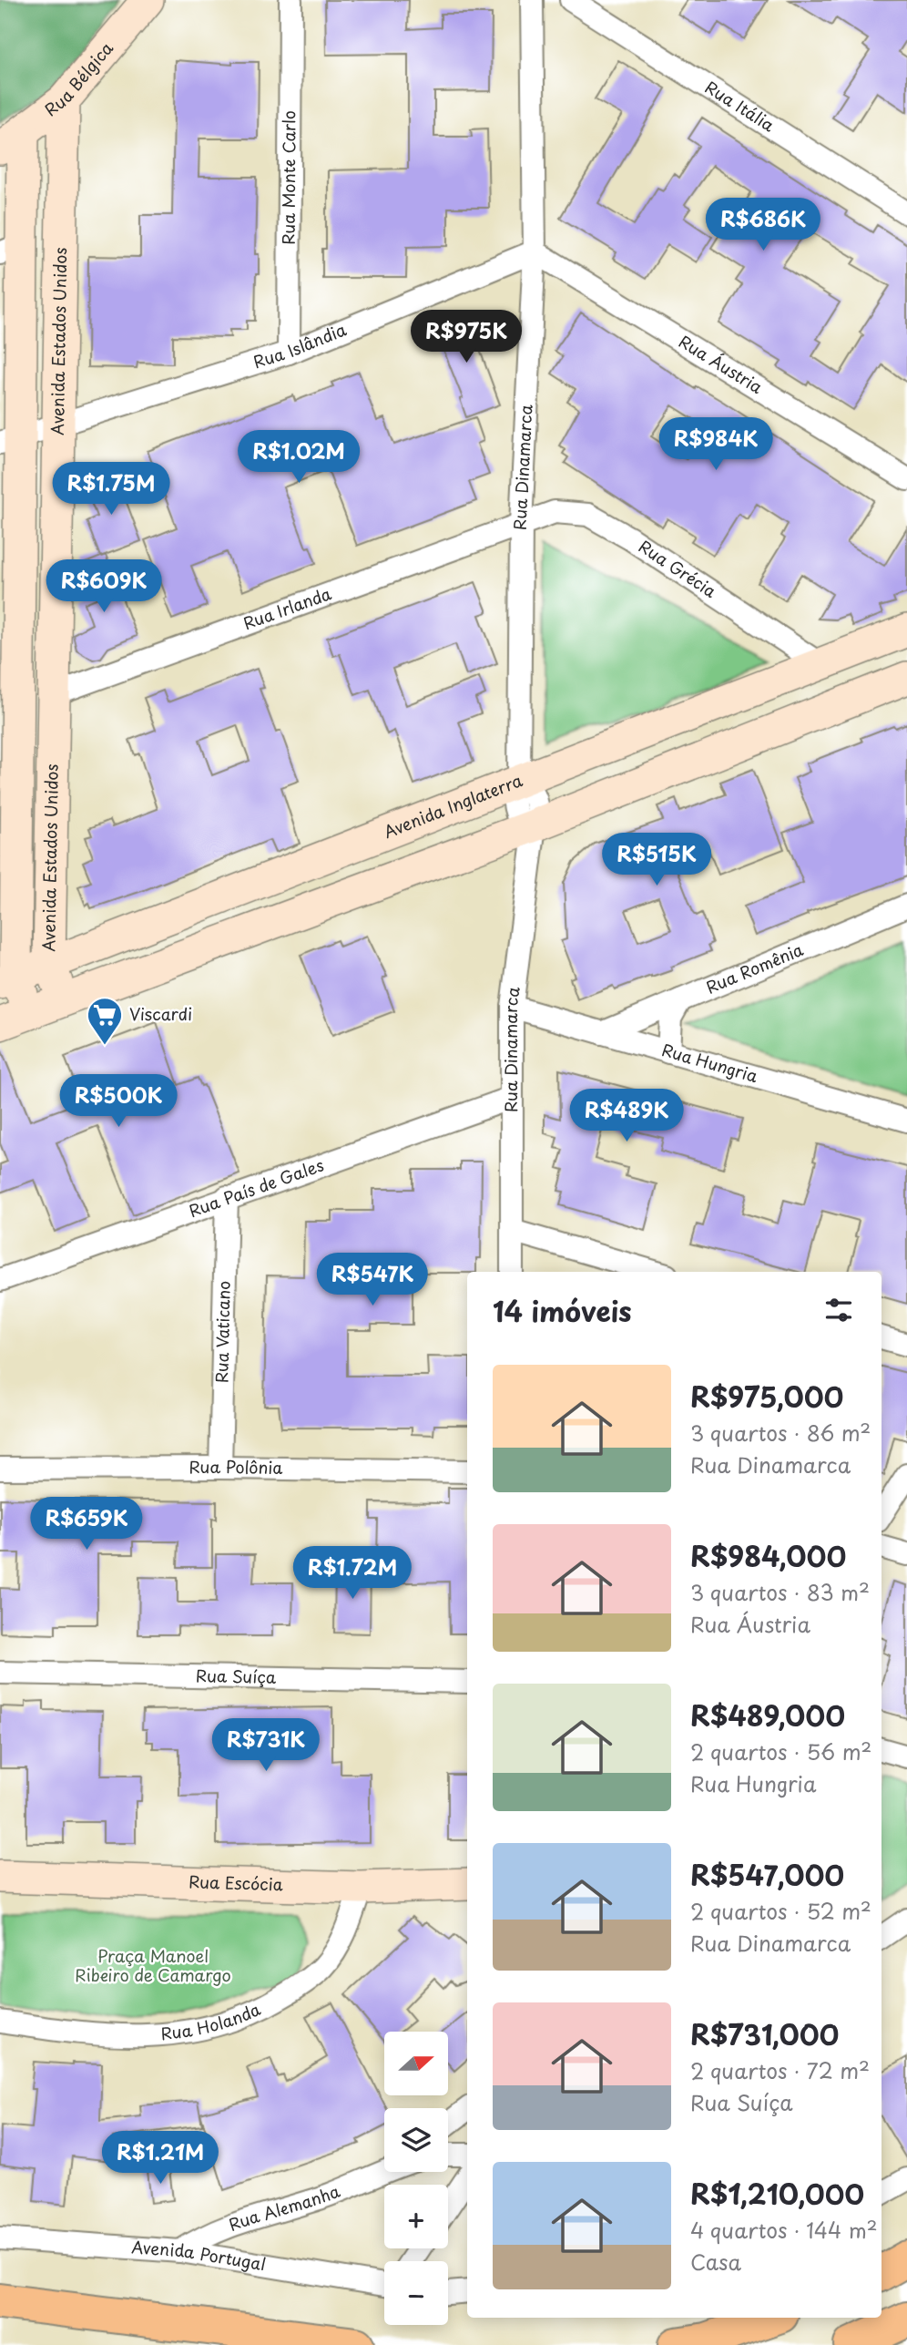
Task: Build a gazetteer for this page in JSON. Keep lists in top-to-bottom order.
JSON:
{
  "streets": {
    "street": [
      "Rua Bélgica",
      "Rua Itália",
      "Rua Monte Carlo",
      "Avenida Estados Unidos",
      "Rua Islândia",
      "Rua Áustria",
      "Rua Dinamarca",
      "Rua Grécia",
      "Rua Irlanda",
      "Avenida Inglaterra",
      "Rua Romênia",
      "Rua Hungria",
      "Rua País de Gales",
      "Rua Vaticano",
      "Rua Polônia",
      "Rua Suíça",
      "Rua Escócia",
      "Rua Holanda",
      "Rua Alemanha",
      "Avenida Portugal"
    ]
  },
  "crossings": [
    ["Rua Bélgica", "Avenida Estados Unidos"],
    ["Rua Monte Carlo", "Rua Islândia"],
    ["Avenida Estados Unidos", "Rua Islândia"],
    ["Avenida Estados Unidos", "Rua Irlanda"],
    ["Avenida Estados Unidos", "Avenida Inglaterra"],
    ["Rua Islândia", "Rua Áustria"],
    ["Rua Islândia", "Rua Dinamarca"],
    ["Rua Áustria", "Rua Dinamarca"],
    ["Rua Dinamarca", "Rua Grécia"],
    ["Rua Dinamarca", "Rua Irlanda"],
    ["Rua Dinamarca", "Avenida Inglaterra"],
    ["Rua Dinamarca", "Rua Hungria"],
    ["Rua Dinamarca", "Rua País de Gales"],
    ["Rua Grécia", "Rua Irlanda"],
    ["Rua Grécia", "Avenida Inglaterra"],
    ["Rua Romênia", "Rua Hungria"],
    ["Rua País de Gales", "Rua Vaticano"],
    ["Rua Vaticano", "Rua Polônia"],
    ["Rua Escócia", "Rua Holanda"],
    ["Rua Alemanha", "Avenida Portugal"]
  ],
  "parks": ["Praça Manoel Ribeiro de Camargo"],
  "places": {
    "supermarket": ["Viscardi"]
  },
  "north": "right",
  "page": {
    "price": [
      "R$686K",
      "R$975K",
      "R$984K",
      "R$1.02M",
      "R$1.75M",
      "R$609K",
      "R$515K",
      "R$500K",
      "R$489K",
      "R$547K",
      "R$659K",
      "R$1.72M",
      "R$731K",
      "R$1.21M"
    ],
    "heading": "14 imóveis",
    "list": [
      {
        "name": "R$975,000",
        "note": "3 quartos · 86 m² · Rua Dinamarca"
      },
      {
        "name": "R$984,000",
        "note": "3 quartos · 83 m² · Rua Áustria"
      },
      {
        "name": "R$489,000",
        "note": "2 quartos · 56 m² · Rua Hungria"
      },
      {
        "name": "R$547,000",
        "note": "2 quartos · 52 m² · Rua Dinamarca"
      },
      {
        "name": "R$731,000",
        "note": "2 quartos · 72 m² · Rua Suíça"
      },
      {
        "name": "R$1,210,000",
        "note": "4 quartos · 144 m² · Casa"
      }
    ],
    "map_buttons": ["+", "−"]
  }
}
